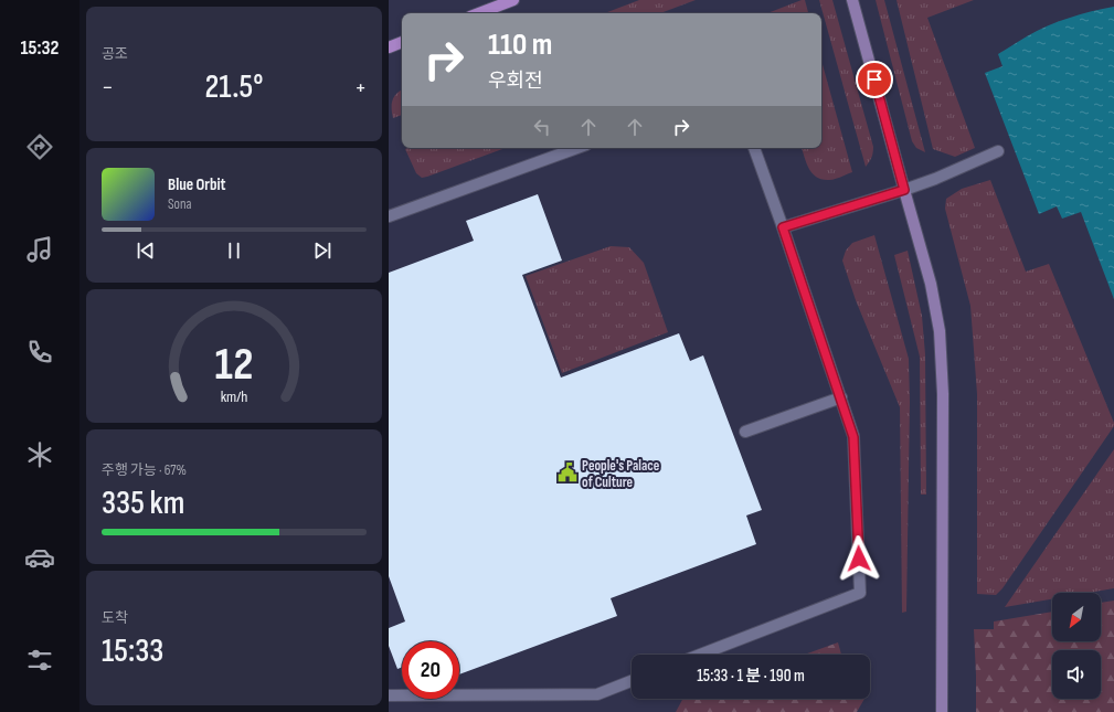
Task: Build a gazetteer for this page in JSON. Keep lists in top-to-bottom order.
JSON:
{
  "places": {
    "public building": ["People's Palace of Culture"]
  },
  "north": "bottom left",
  "page": {
    "tabs": "15:32",
    "tile": [
      "공조",
      ["주행 가능 · 67%", "335 km"],
      ["도착", "15:33"]
    ],
    "turn": ["110 m", "우회전"],
    "heat": ["−", "21.5°", "+"],
    "song": ["Blue Orbit", "Sona"],
    "limit": "20",
    "trip": "15:33 · 1 분 · 190 m",
    "gauge": ["12", "km/h"]
  }
}
